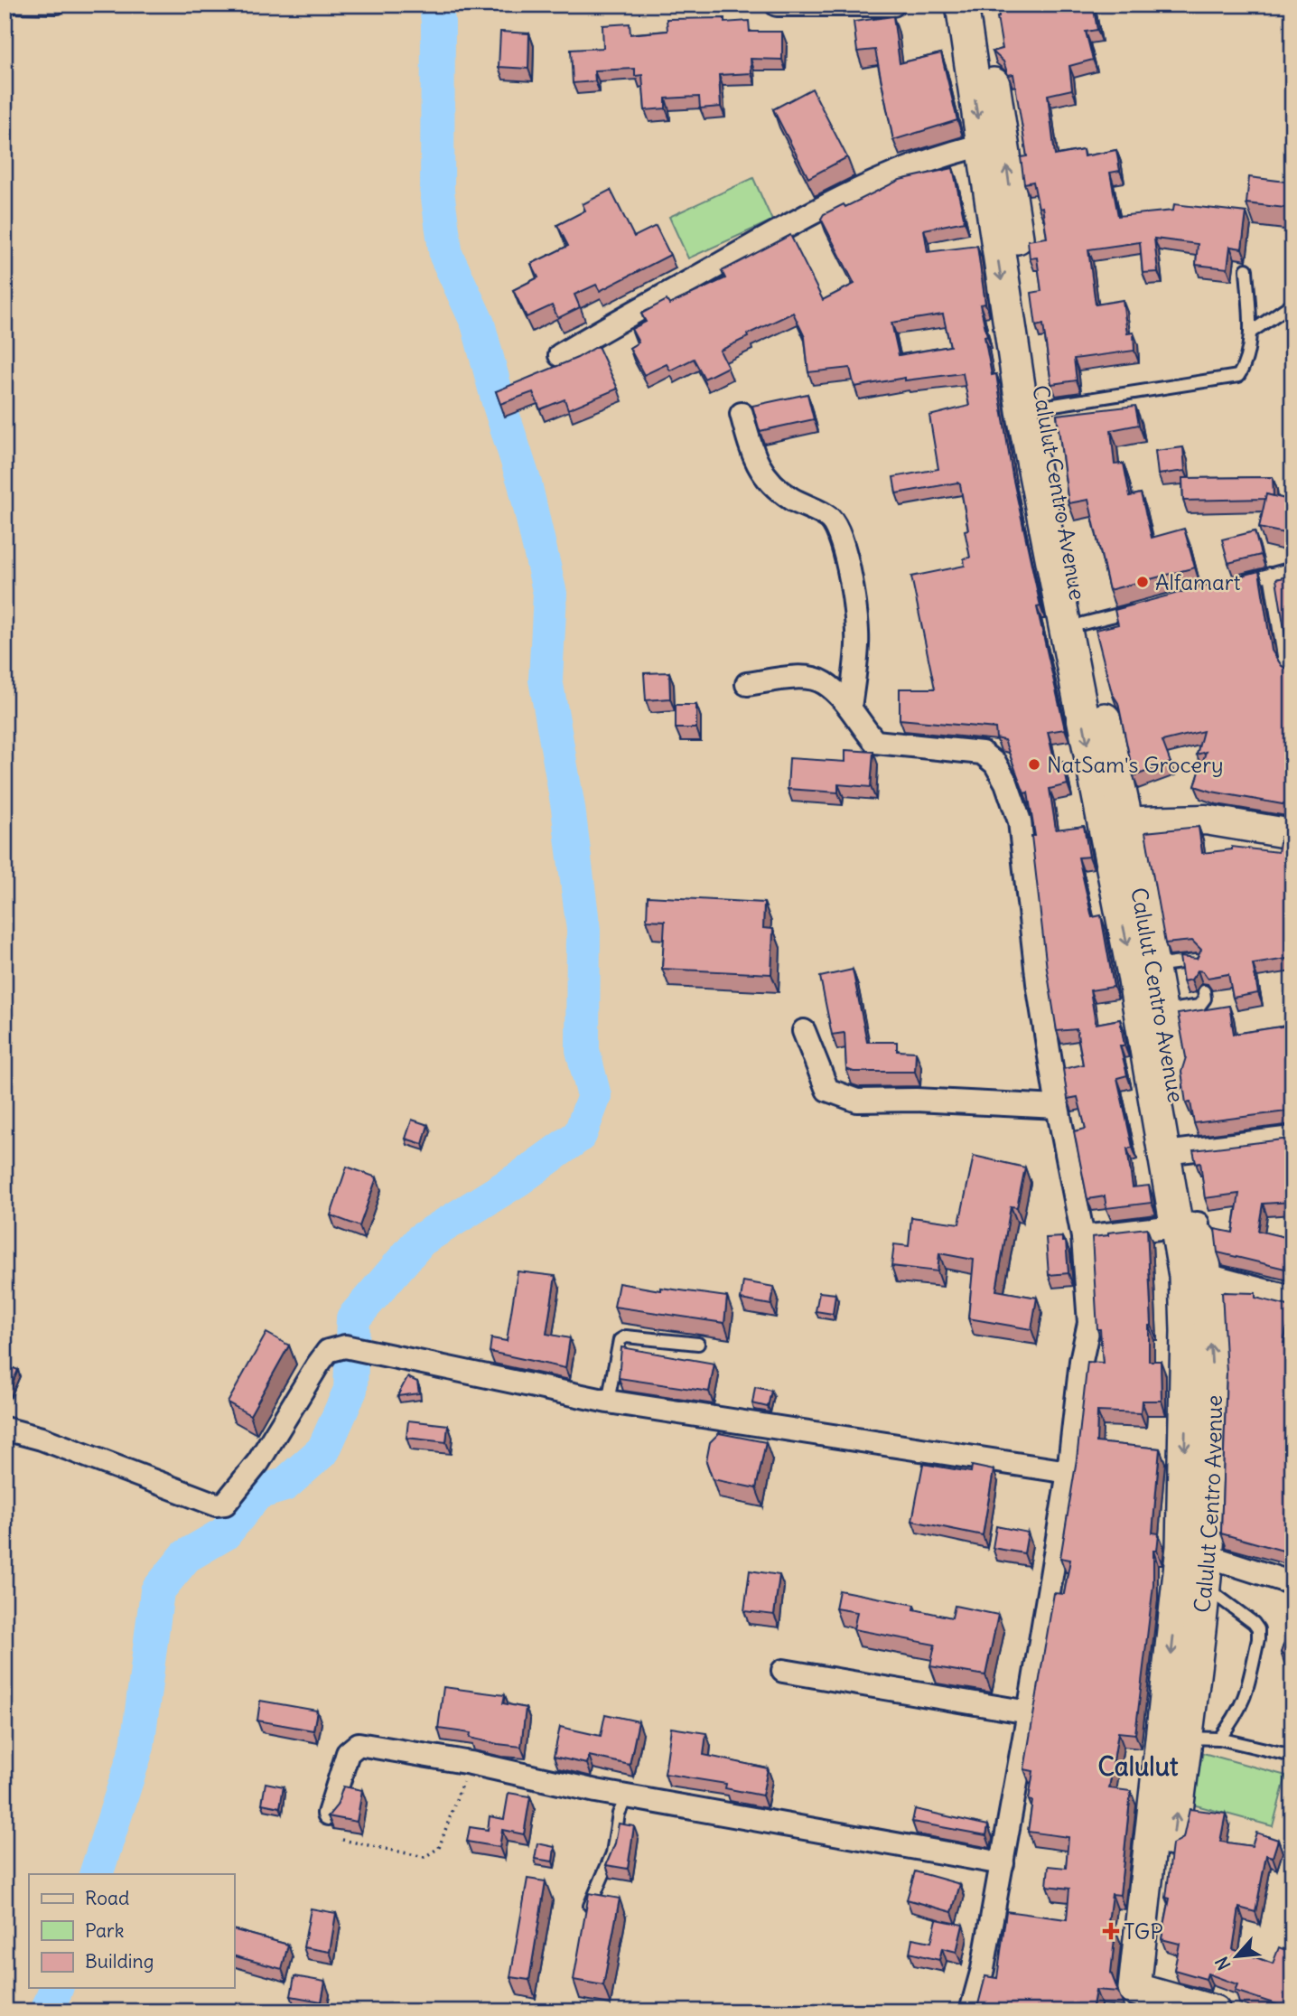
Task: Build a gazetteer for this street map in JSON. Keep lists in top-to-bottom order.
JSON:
{
  "streets": {
    "main road": ["Calulut Centro Avenue"]
  },
  "districts": ["Calulut"],
  "places": {
    "other": ["Alfamart", "NatSam's Grocery"],
    "health": ["TGP"]
  },
  "legend": ["Road", "Park", "Building"],
  "north": "bottom left"
}
